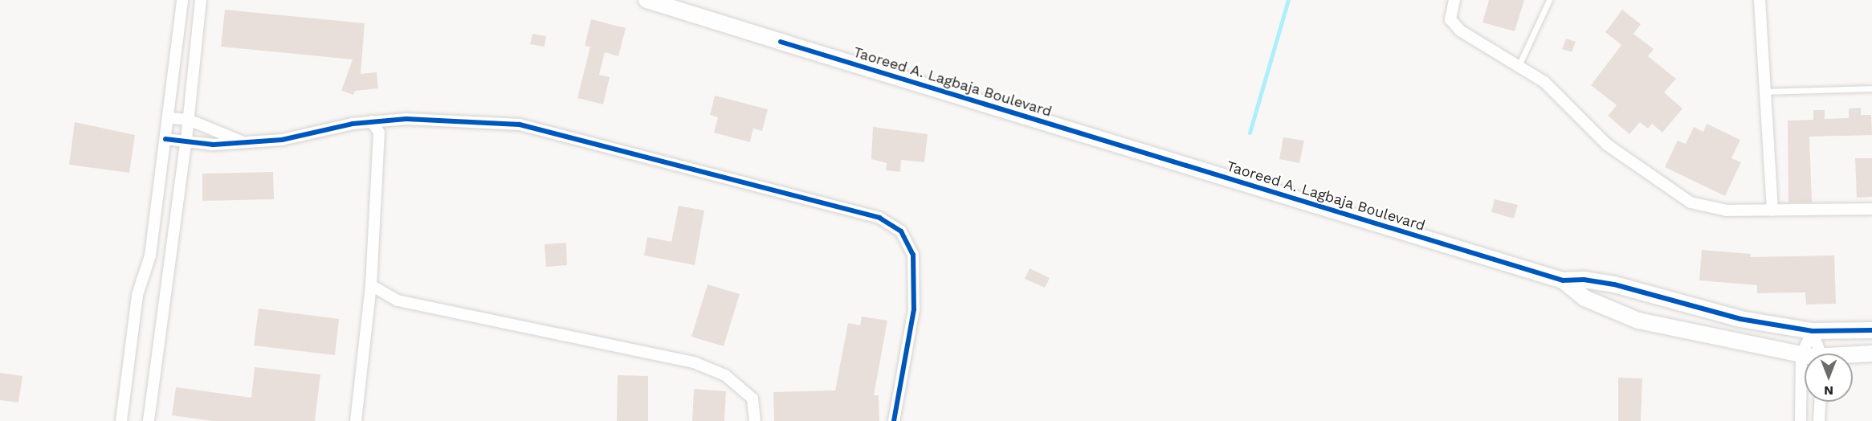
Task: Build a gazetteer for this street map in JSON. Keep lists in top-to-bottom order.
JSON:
{
  "streets": {
    "street": ["Taoreed A. Lagbaja Boulevard"]
  },
  "north": "bottom"
}
